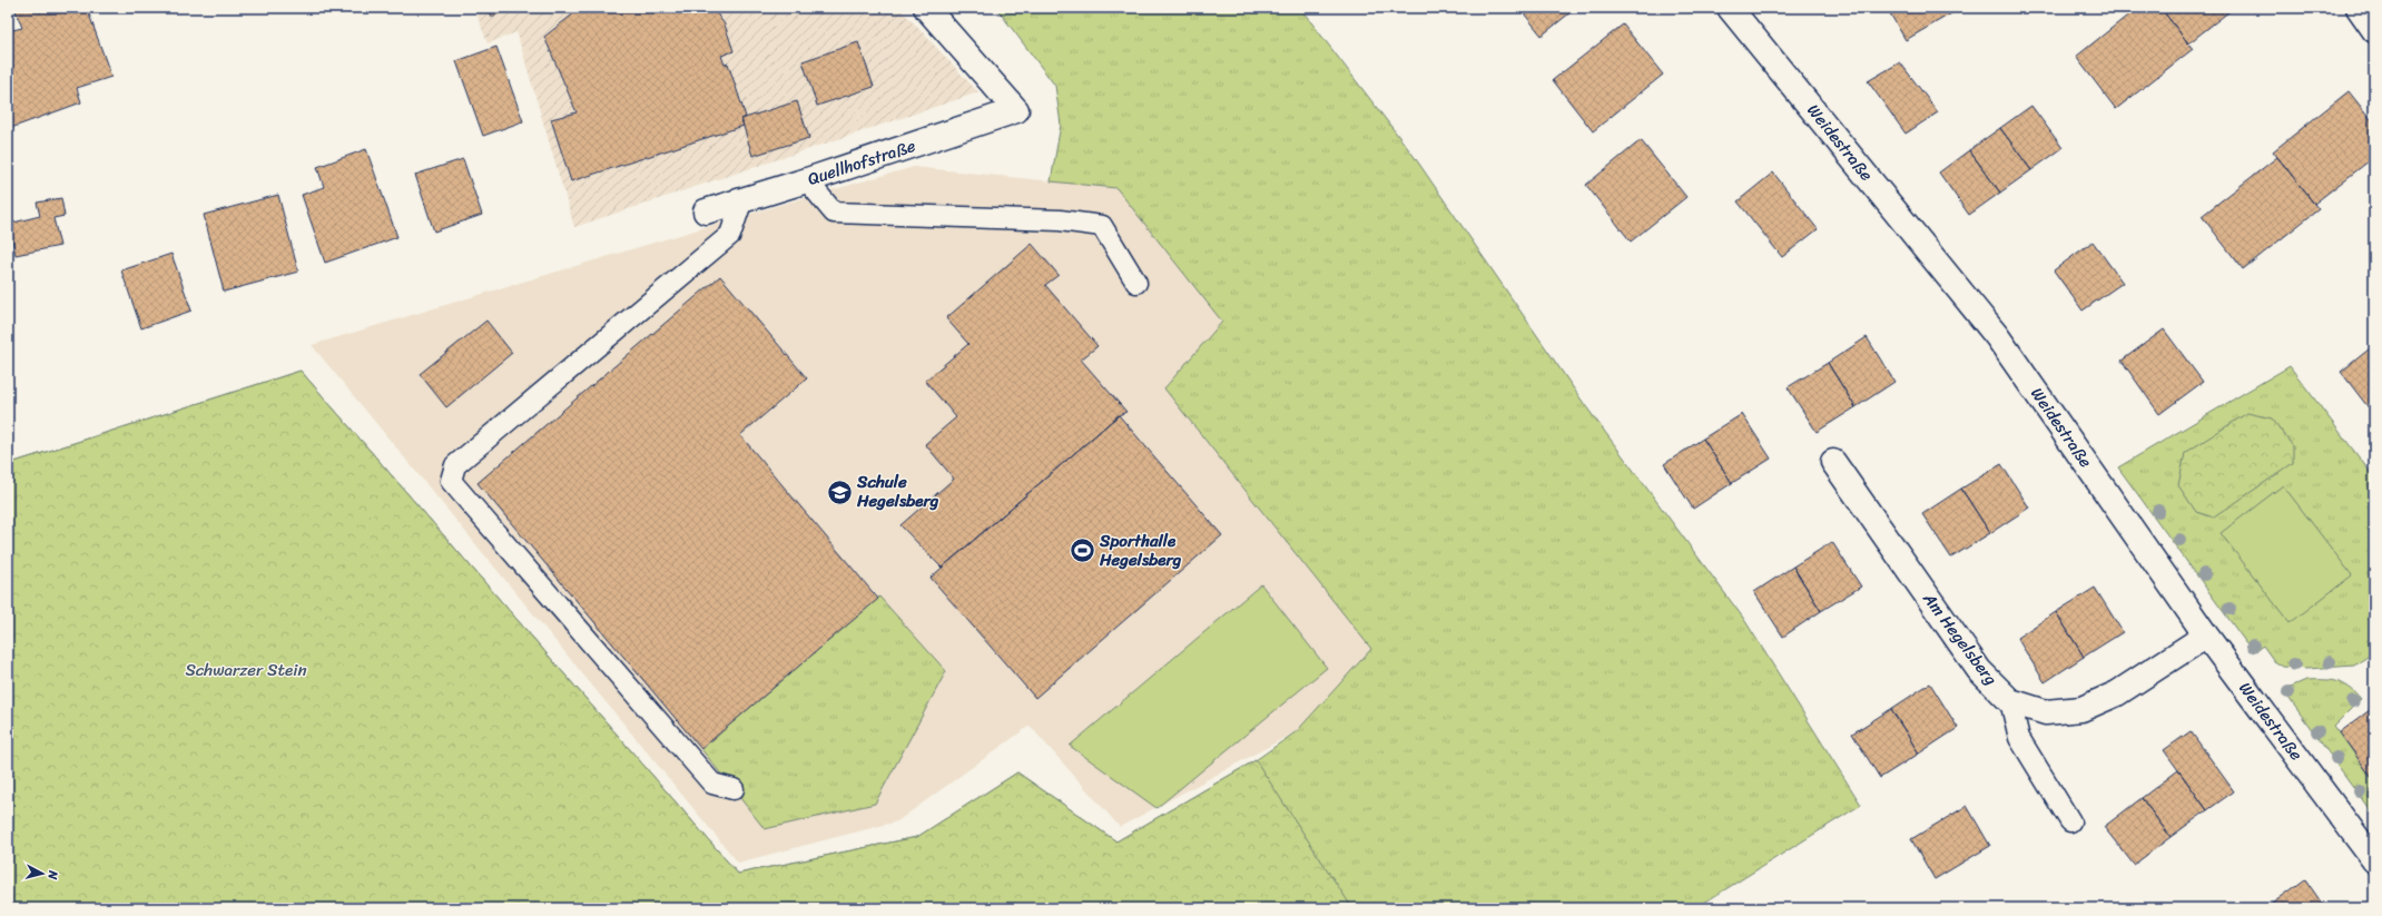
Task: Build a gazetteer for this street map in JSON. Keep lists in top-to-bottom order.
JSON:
{
  "streets": {
    "street": ["Weidestraße", "Quellhofstraße", "Am Hegelsberg"]
  },
  "crossings": [
    ["Weidestraße", "Am Hegelsberg"]
  ],
  "parks": ["Schwarzer Stein"],
  "places": {
    "school or university": ["Schule Hegelsberg"],
    "sports": ["Sporthalle Hegelsberg"]
  },
  "north": "right"
}
